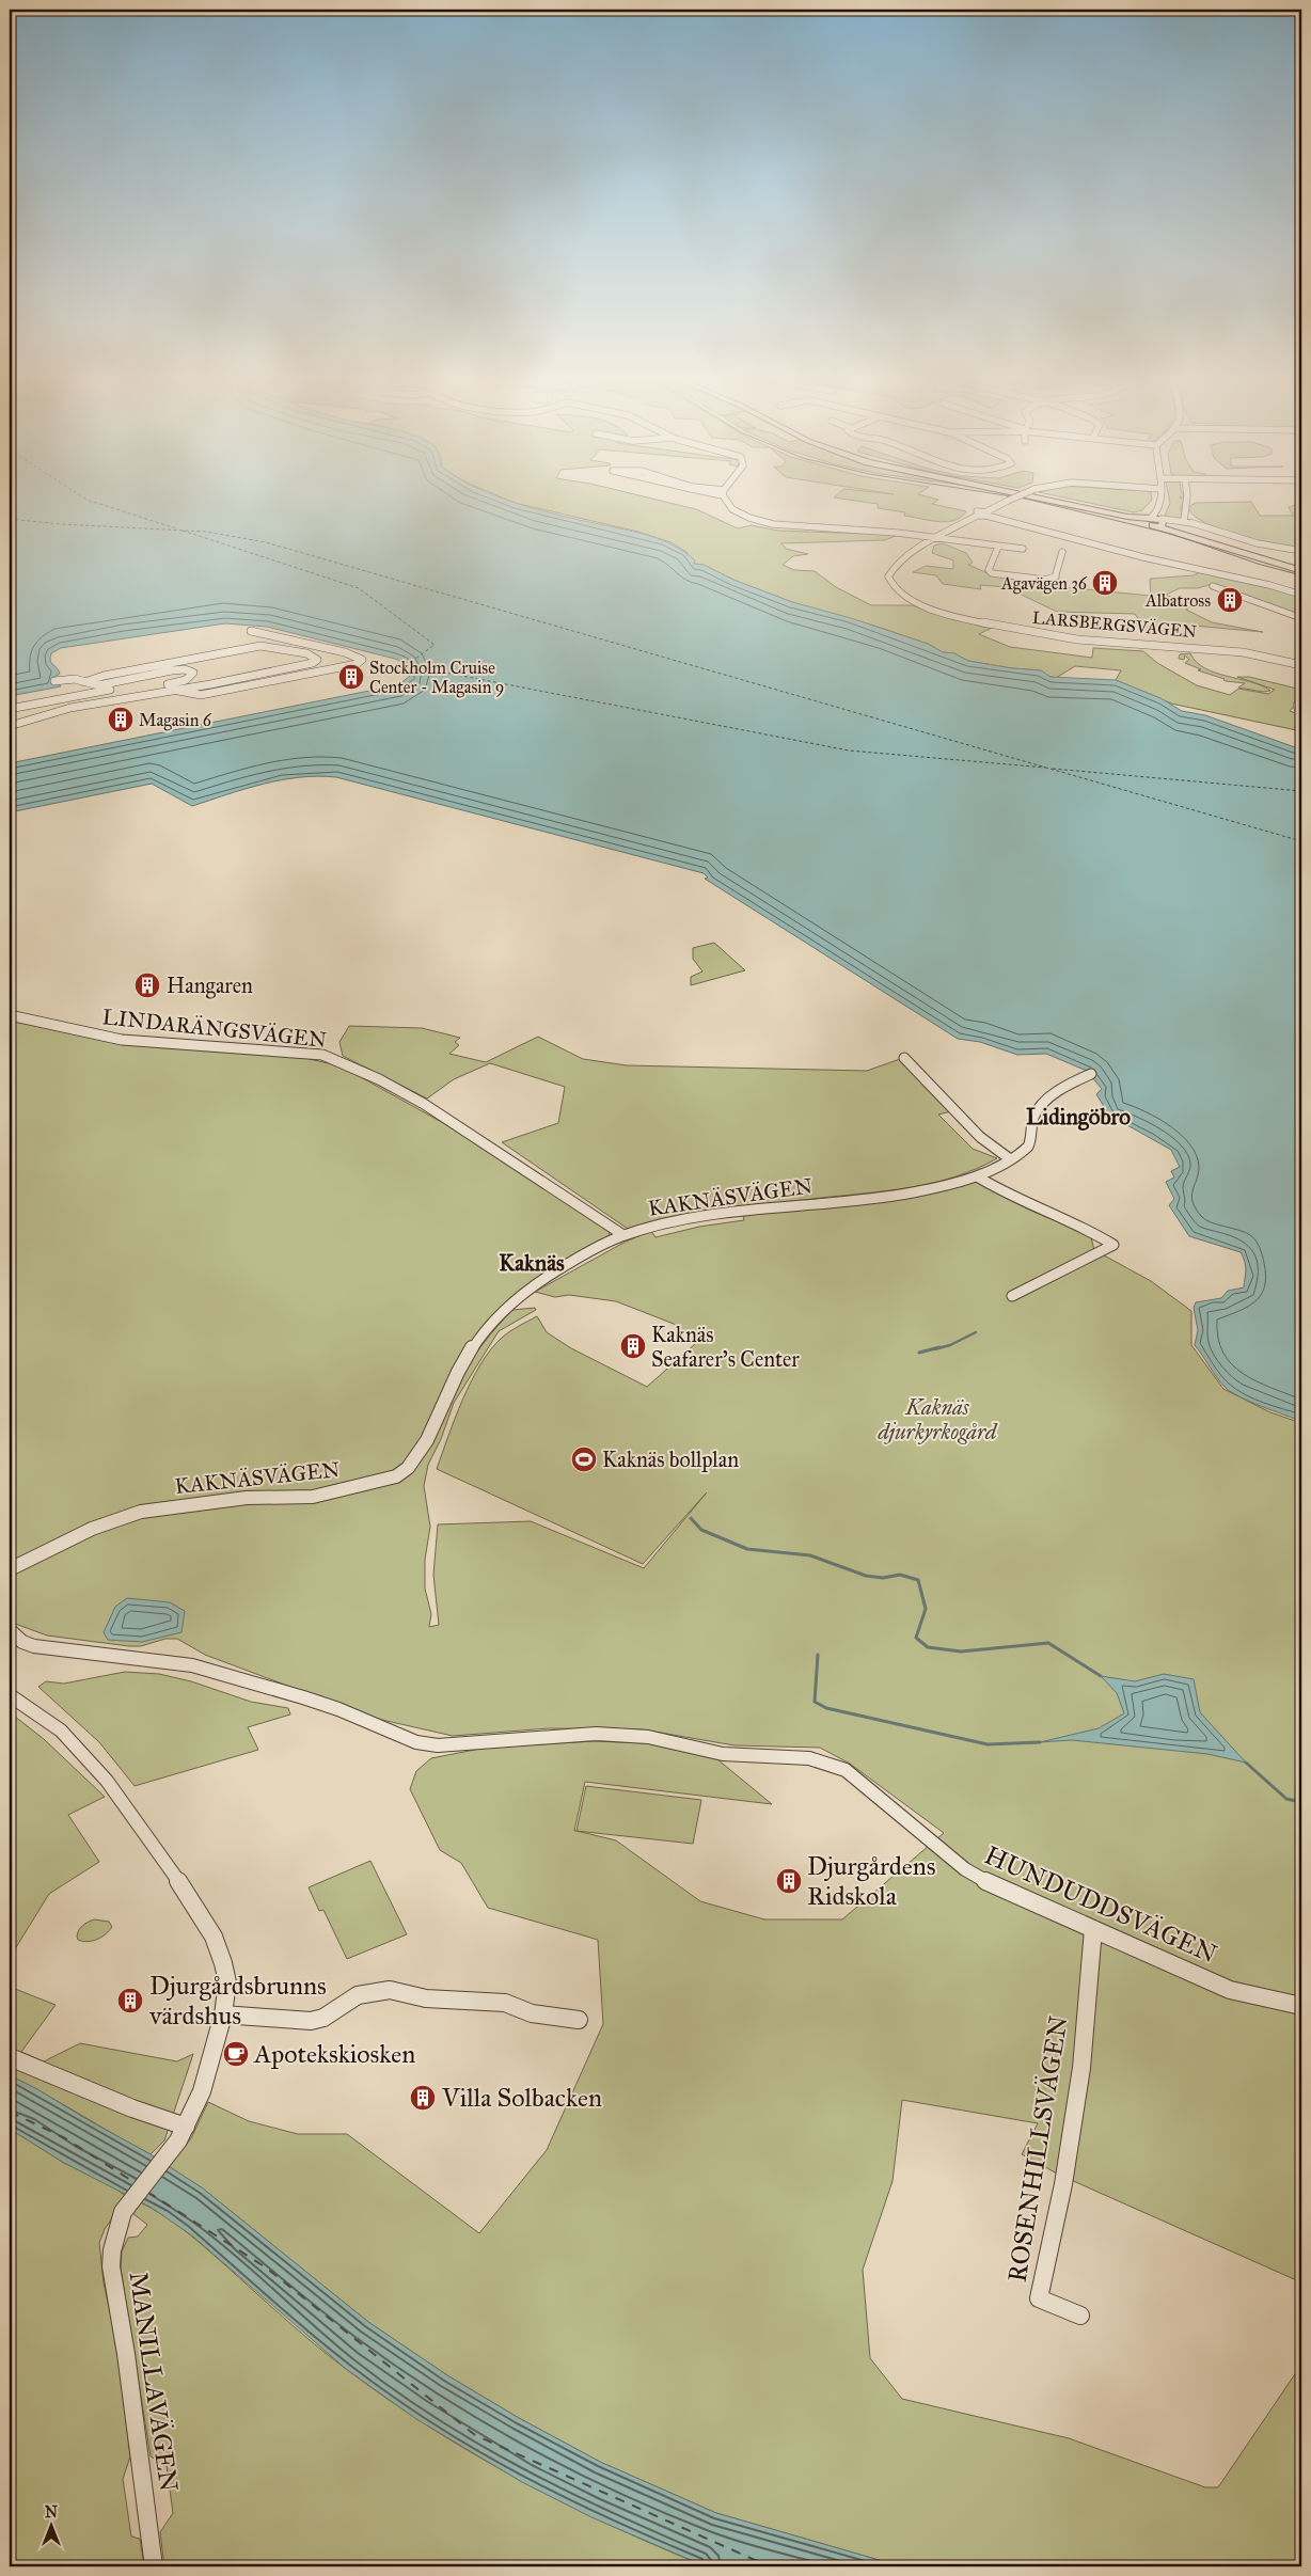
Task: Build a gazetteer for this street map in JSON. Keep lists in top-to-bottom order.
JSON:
{
  "streets": {
    "street": [
      "LARSBERGSVÄGEN",
      "LINDARÄNGSVÄGEN",
      "KAKNÄSVÄGEN",
      "HUNDUDDSVÄGEN",
      "ROSENHILLSVÄGEN",
      "MANILLAVÄGEN"
    ]
  },
  "crossings": [
    ["LINDARÄNGSVÄGEN", "KAKNÄSVÄGEN"],
    ["HUNDUDDSVÄGEN", "ROSENHILLSVÄGEN"]
  ],
  "districts": ["Lidingöbro", "Kaknäs"],
  "parks": ["Kaknäs djurkyrkogård"],
  "places": {
    "building": [
      "Agavägen 36",
      "Albatross",
      "Stockholm Cruise Center - Magasin 9",
      "Magasin 6",
      "Hangaren",
      "Kaknäs Seafarer's Center",
      "Djurgårdens Ridskola",
      "Djurgårdsbrunns värdshus",
      "Villa Solbacken"
    ],
    "sports": ["Kaknäs bollplan"],
    "cafe": ["Apotekskiosken"]
  },
  "north": "top"
}
